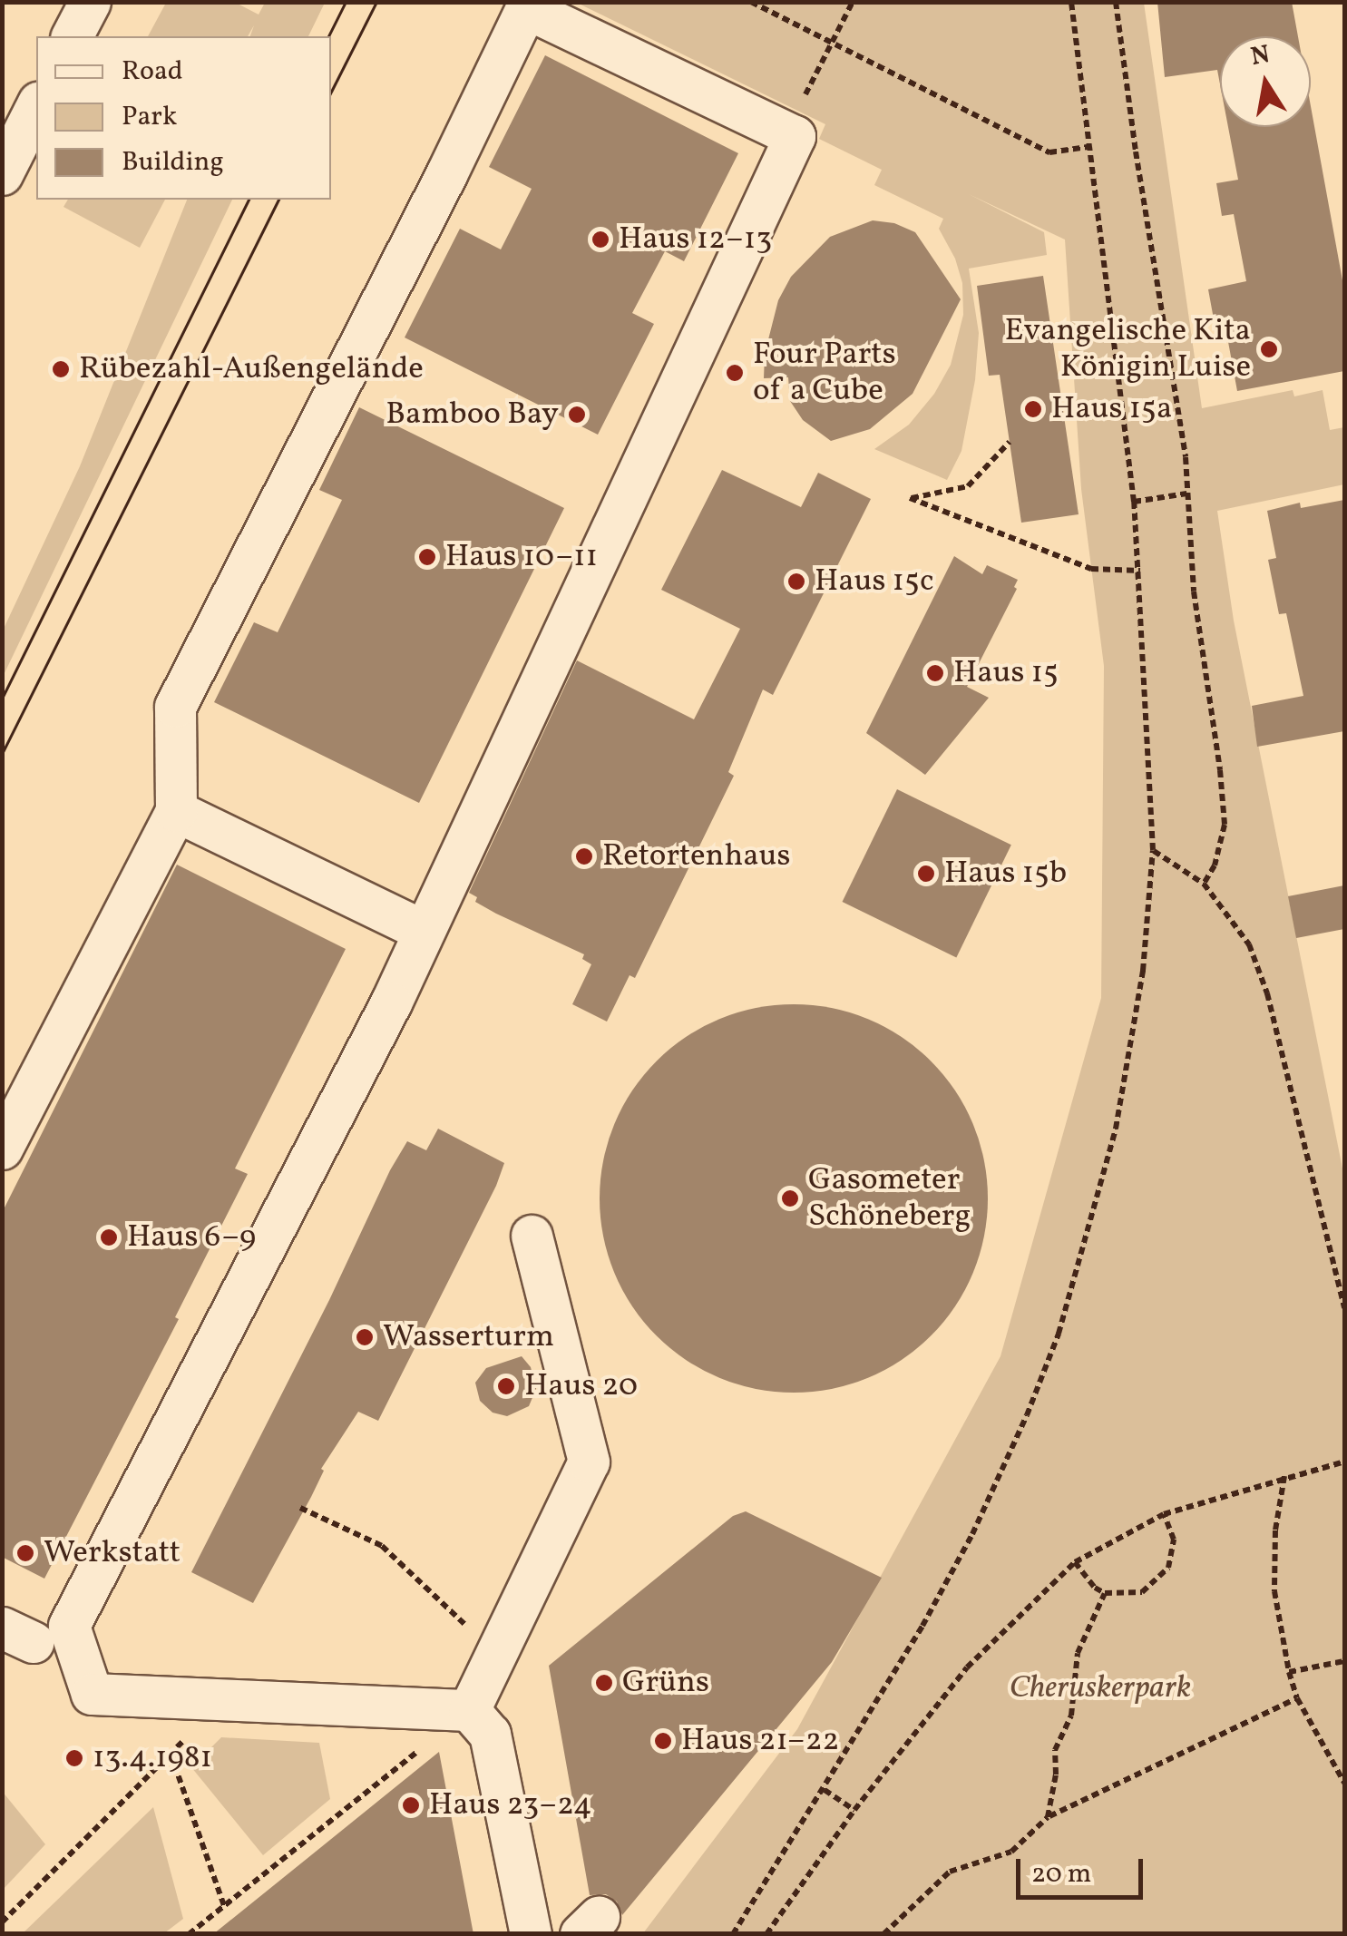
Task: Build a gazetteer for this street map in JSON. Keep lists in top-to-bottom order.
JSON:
{
  "parks": ["Cheruskerpark"],
  "places": [
    "Haus 12–13",
    "Evangelische Kita Königin Luise",
    "Rübezahl-Außengelände",
    "Four Parts of a Cube",
    "Haus 15a",
    "Bamboo Bay",
    "Haus 10–11",
    "Haus 15c",
    "Haus 15",
    "Retortenhaus",
    "Haus 15b",
    "Gasometer Schöneberg",
    "Haus 6–9",
    "Wasserturm",
    "Haus 20",
    "Werkstatt",
    "Grüns",
    "Haus 21–22",
    "13.4.1981",
    "Haus 23–24"
  ],
  "legend": ["Road", "Park", "Building"],
  "scale_bar": "20 m",
  "north": "top"
}
